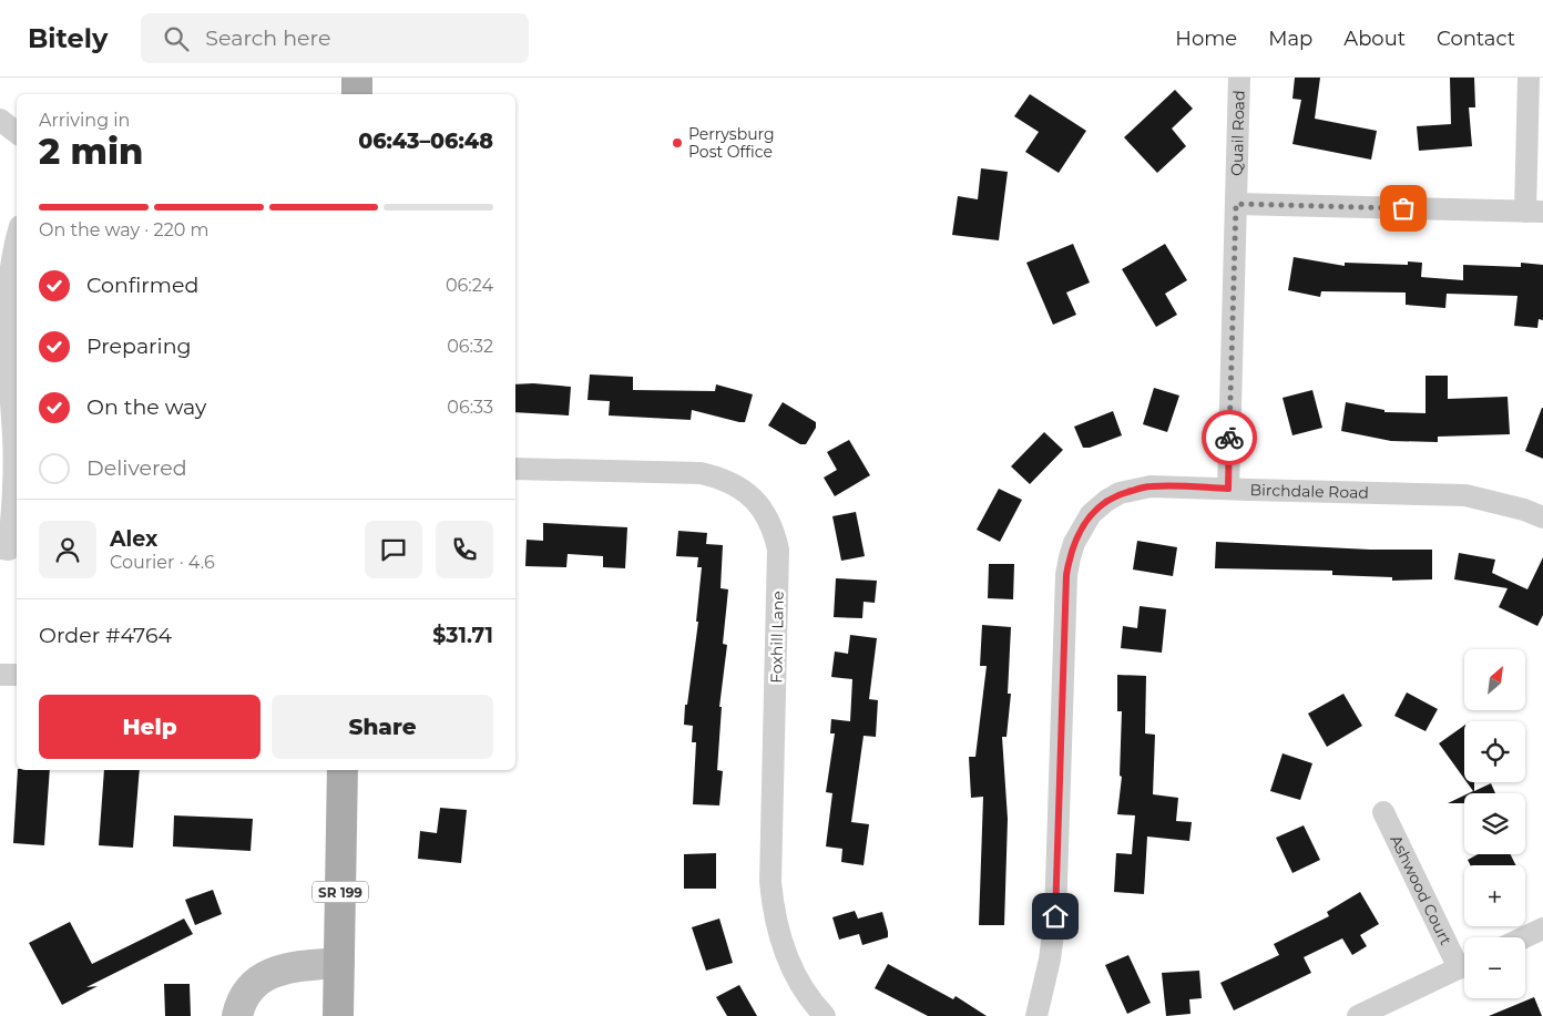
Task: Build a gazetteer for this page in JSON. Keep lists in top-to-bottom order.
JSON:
{
  "streets": {
    "main road": ["SR 199"],
    "street": [
      "Quail Road",
      "Birchdale Road",
      "Foxhill Lane",
      "Ashwood Court"
    ]
  },
  "crossings": [
    ["Quail Road", "Birchdale Road"]
  ],
  "places": ["Perrysburg Post Office"],
  "north": "top right",
  "page": {
    "header": "Bitely",
    "search": "Search here",
    "nav": [
      "Home",
      "Map",
      "About",
      "Contact"
    ],
    "heading": ["2 min", "Arriving in", "06:43–06:48"],
    "panel": [
      "Alex",
      "Courier · 4.6",
      "Order #4764",
      "$31.71"
    ],
    "bar": "On the way · 220 m",
    "list": [
      ["Confirmed", "06:24"],
      ["Preparing", "06:32"],
      ["On the way", "06:33"],
      "Delivered"
    ],
    "map_buttons": ["+", "−"],
    "buttons": ["Help", "Share"]
  }
}
